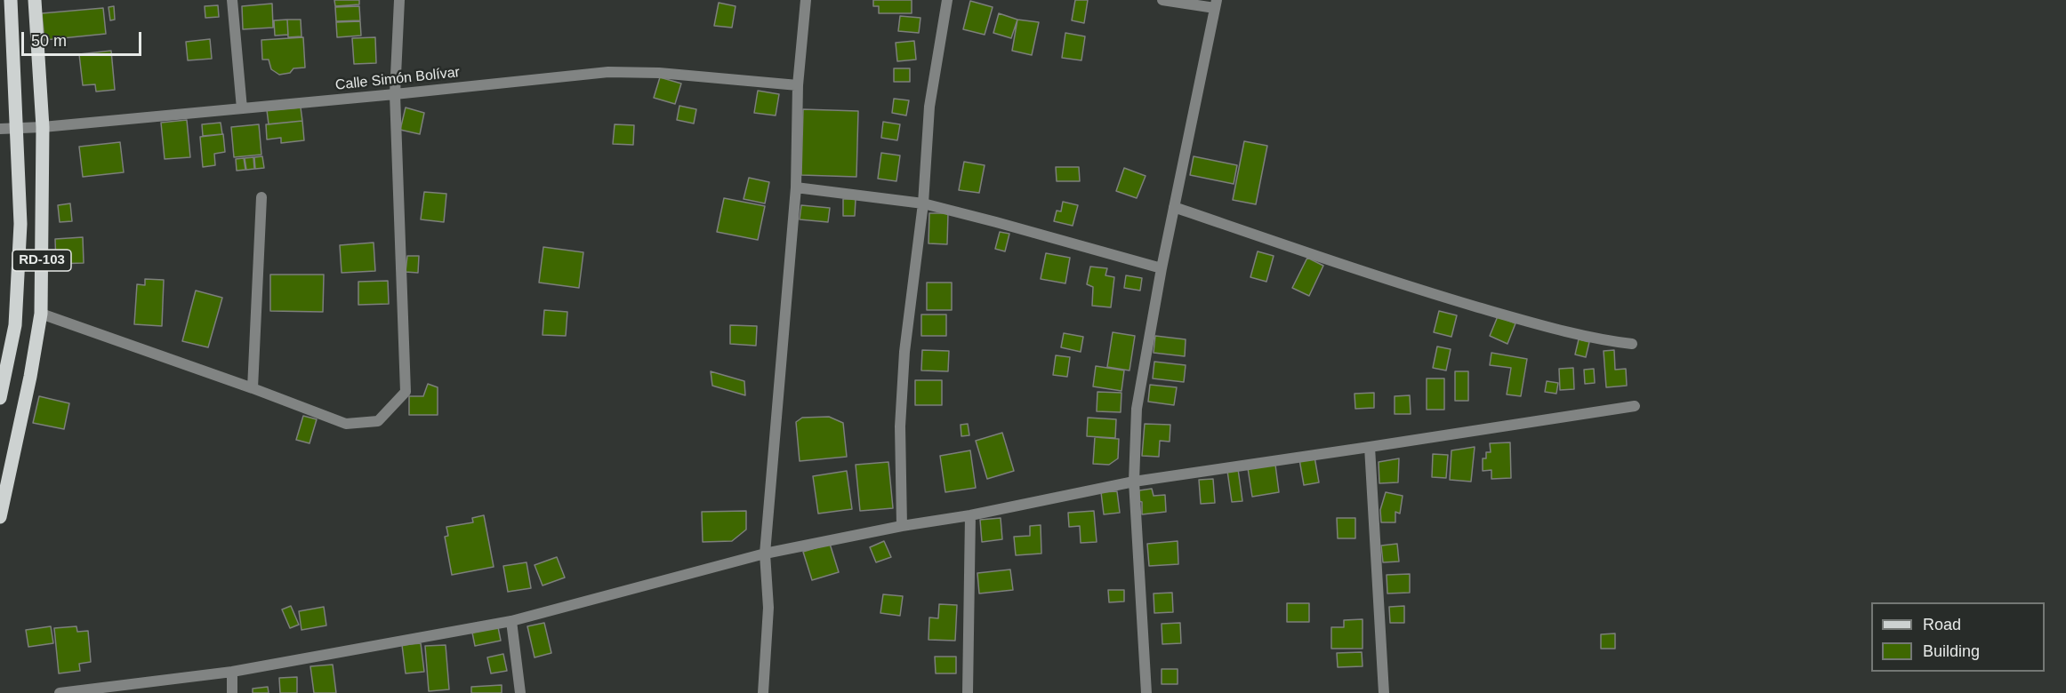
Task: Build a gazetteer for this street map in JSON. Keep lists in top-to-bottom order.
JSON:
{
  "streets": {
    "main road": ["RD-103"],
    "street": ["Calle Simón Bolívar"]
  },
  "crossings": [
    ["Calle Simón Bolívar", "RD-103"]
  ],
  "legend": ["Road", "Building"],
  "scale_bar": "50 m"
}
